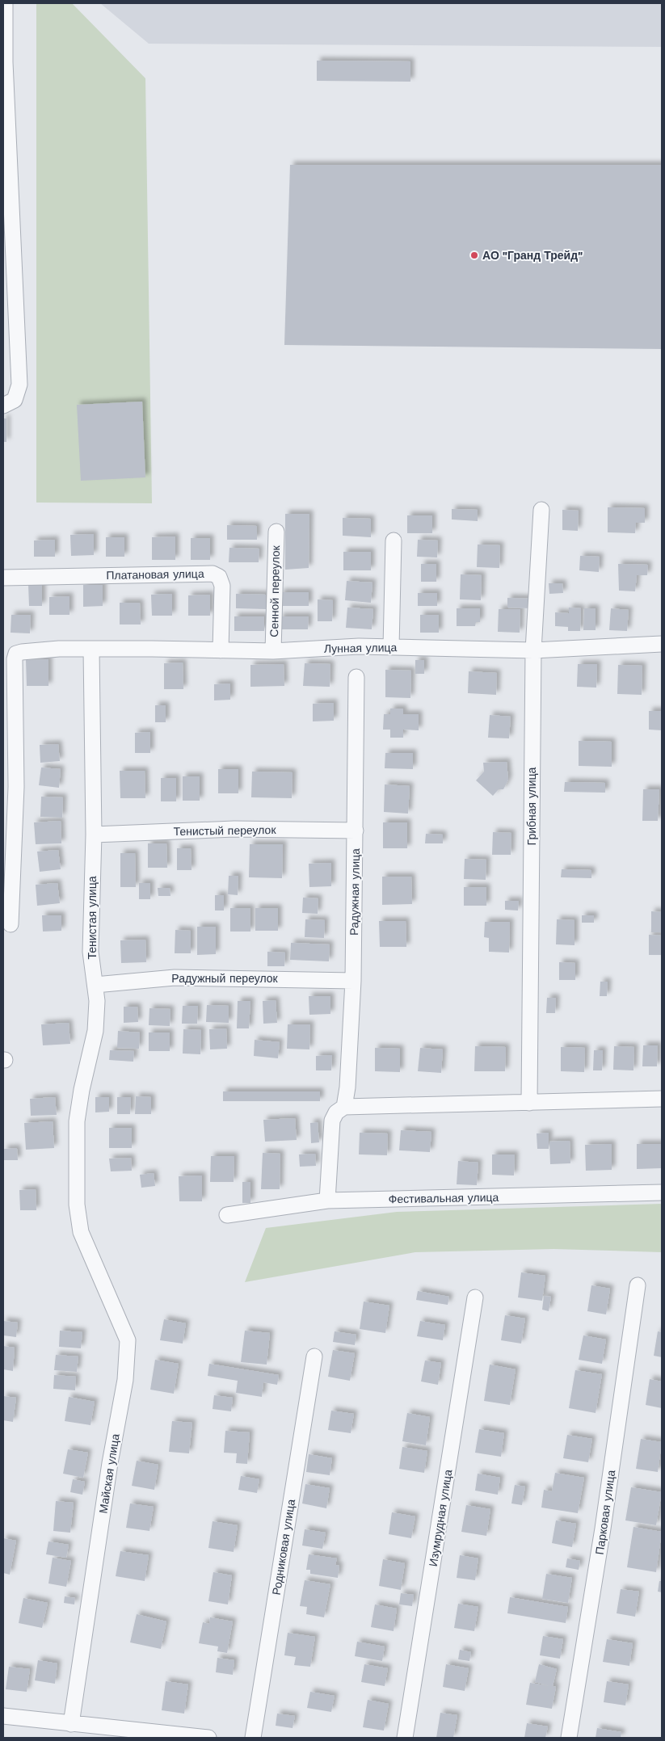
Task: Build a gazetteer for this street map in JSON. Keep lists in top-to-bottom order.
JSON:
{
  "streets": {
    "street": [
      "Платановая улица",
      "Сенной переулок",
      "Лунная улица",
      "Грибная улица",
      "Тенистый переулок",
      "Радужная улица",
      "Тенистая улица",
      "Радужный переулок",
      "Фестивальная улица",
      "Майская улица",
      "Парковая улица",
      "Изумрудная улица",
      "Родниковая улица"
    ]
  },
  "crossings": [
    ["Платановая улица", "Лунная улица"],
    ["Сенной переулок", "Лунная улица"],
    ["Лунная улица", "Грибная улица"],
    ["Лунная улица", "Тенистая улица"],
    ["Тенистый переулок", "Радужная улица"],
    ["Тенистый переулок", "Тенистая улица"],
    ["Радужная улица", "Радужный переулок"],
    ["Тенистая улица", "Радужный переулок"],
    ["Тенистая улица", "Майская улица"]
  ],
  "places": ["АО \"Гранд Трейд\""]
}
